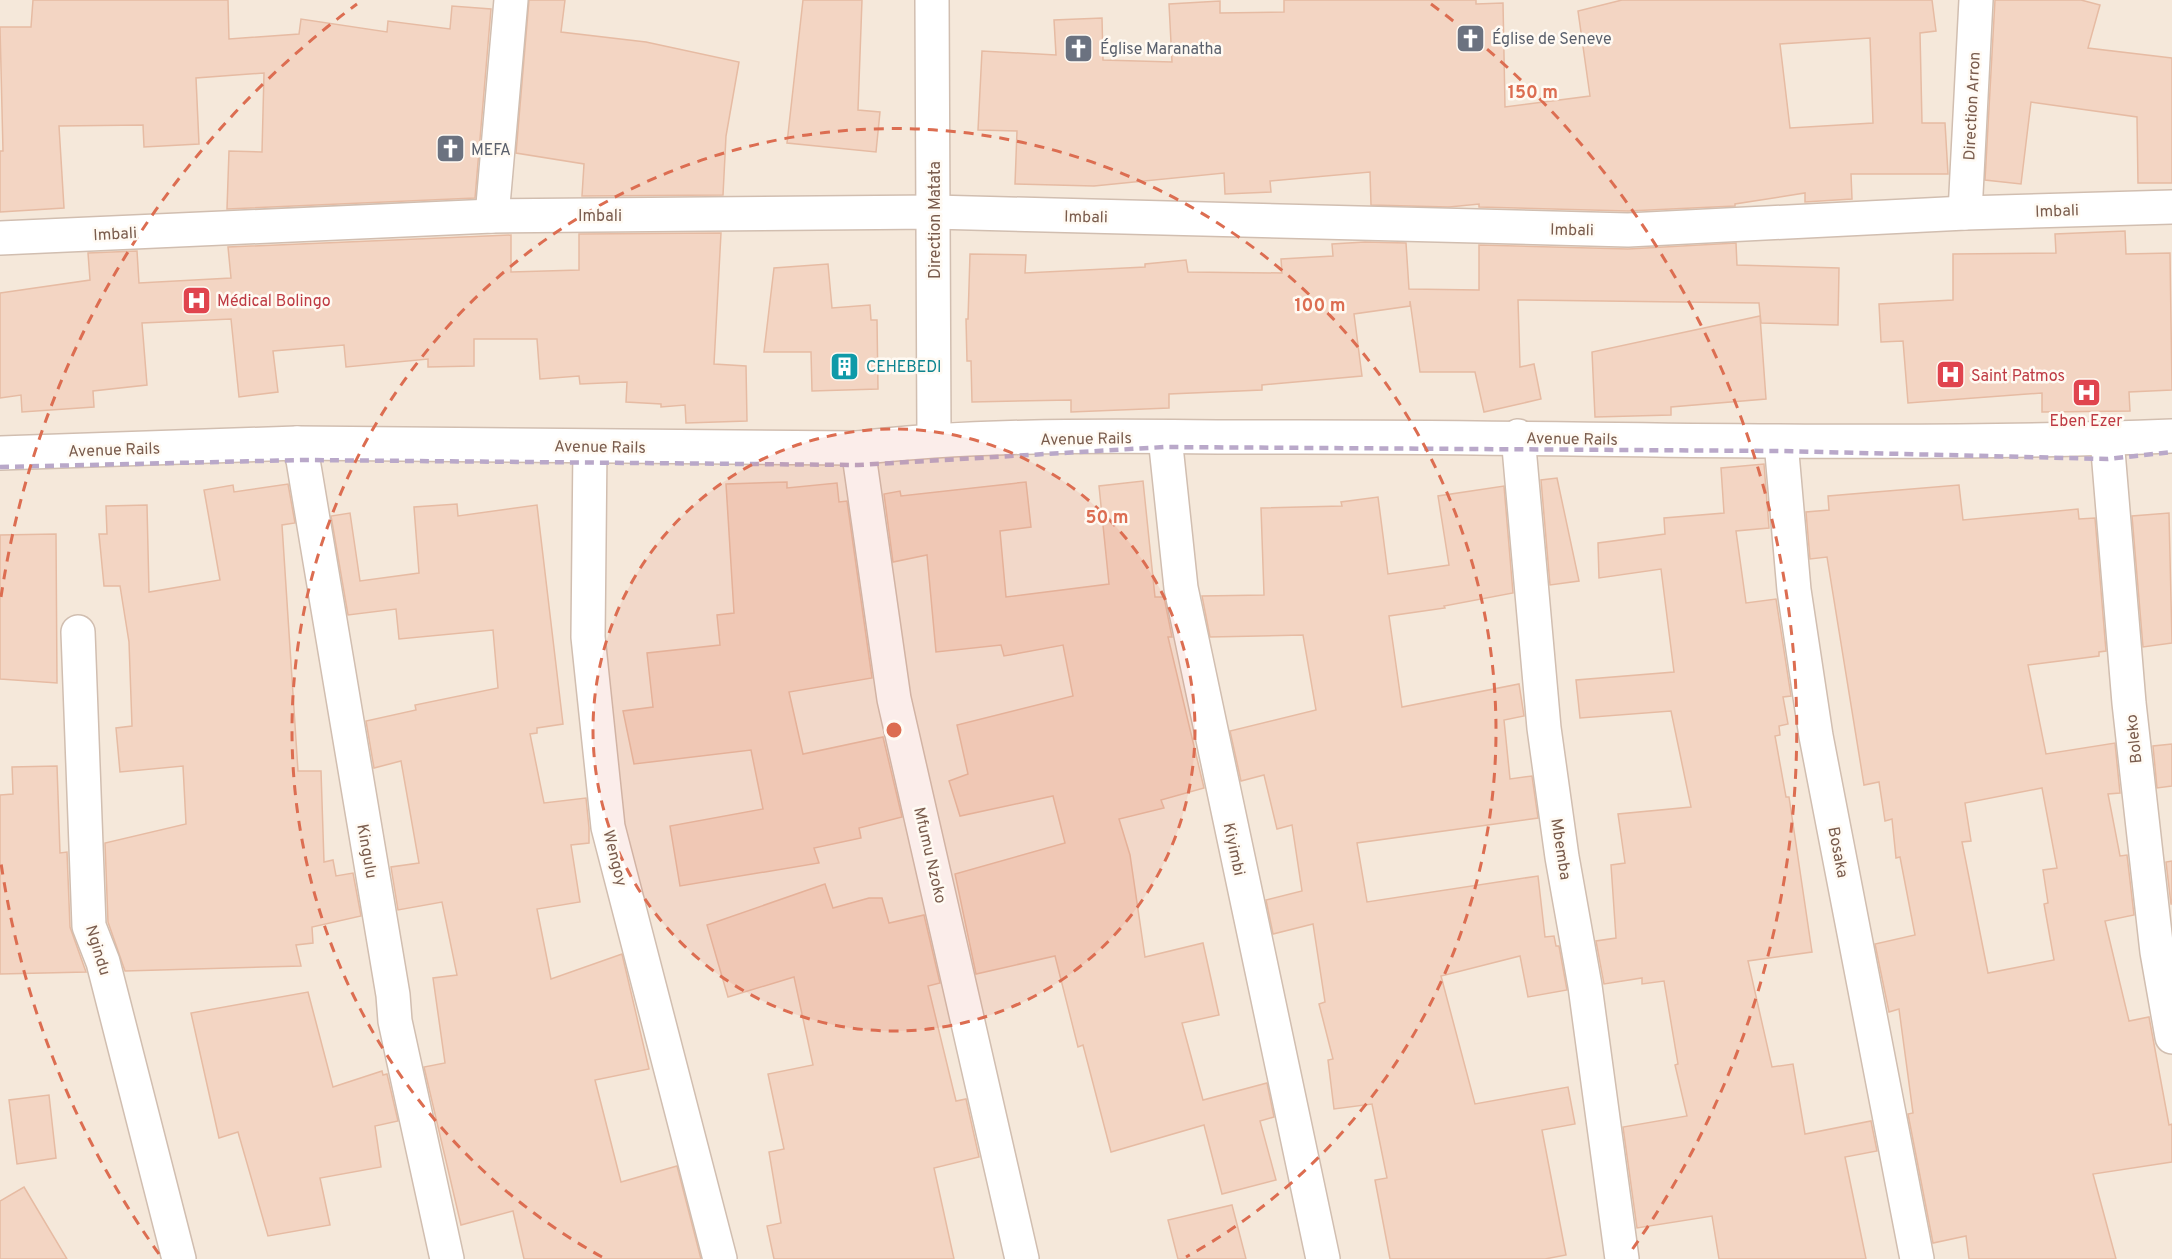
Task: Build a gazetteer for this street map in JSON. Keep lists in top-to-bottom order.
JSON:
{
  "streets": {
    "street": [
      "Direction Arron",
      "Imbali",
      "Direction Matata",
      "Avenue Rails",
      "Boleko",
      "Kiyimbi",
      "Mbemba",
      "Kingulu",
      "Bosaka",
      "Mfumu Nzoko",
      "Wengoy",
      "Ngindu"
    ]
  },
  "crossings": [
    ["Direction Arron", "Imbali"],
    ["Imbali", "Direction Matata"],
    ["Direction Matata", "Avenue Rails"],
    ["Avenue Rails", "Boleko"],
    ["Avenue Rails", "Kiyimbi"],
    ["Avenue Rails", "Mbemba"],
    ["Avenue Rails", "Kingulu"],
    ["Avenue Rails", "Bosaka"],
    ["Avenue Rails", "Mfumu Nzoko"],
    ["Avenue Rails", "Wengoy"]
  ],
  "places": {
    "church": ["Église de Seneve", "Église Maranatha", "MEFA"],
    "hospital": ["Médical Bolingo", "Saint Patmos", "Eben Ezer"],
    "building": ["CEHEBEDI"]
  },
  "rings": ["150 m", "100 m", "50 m"]
}
